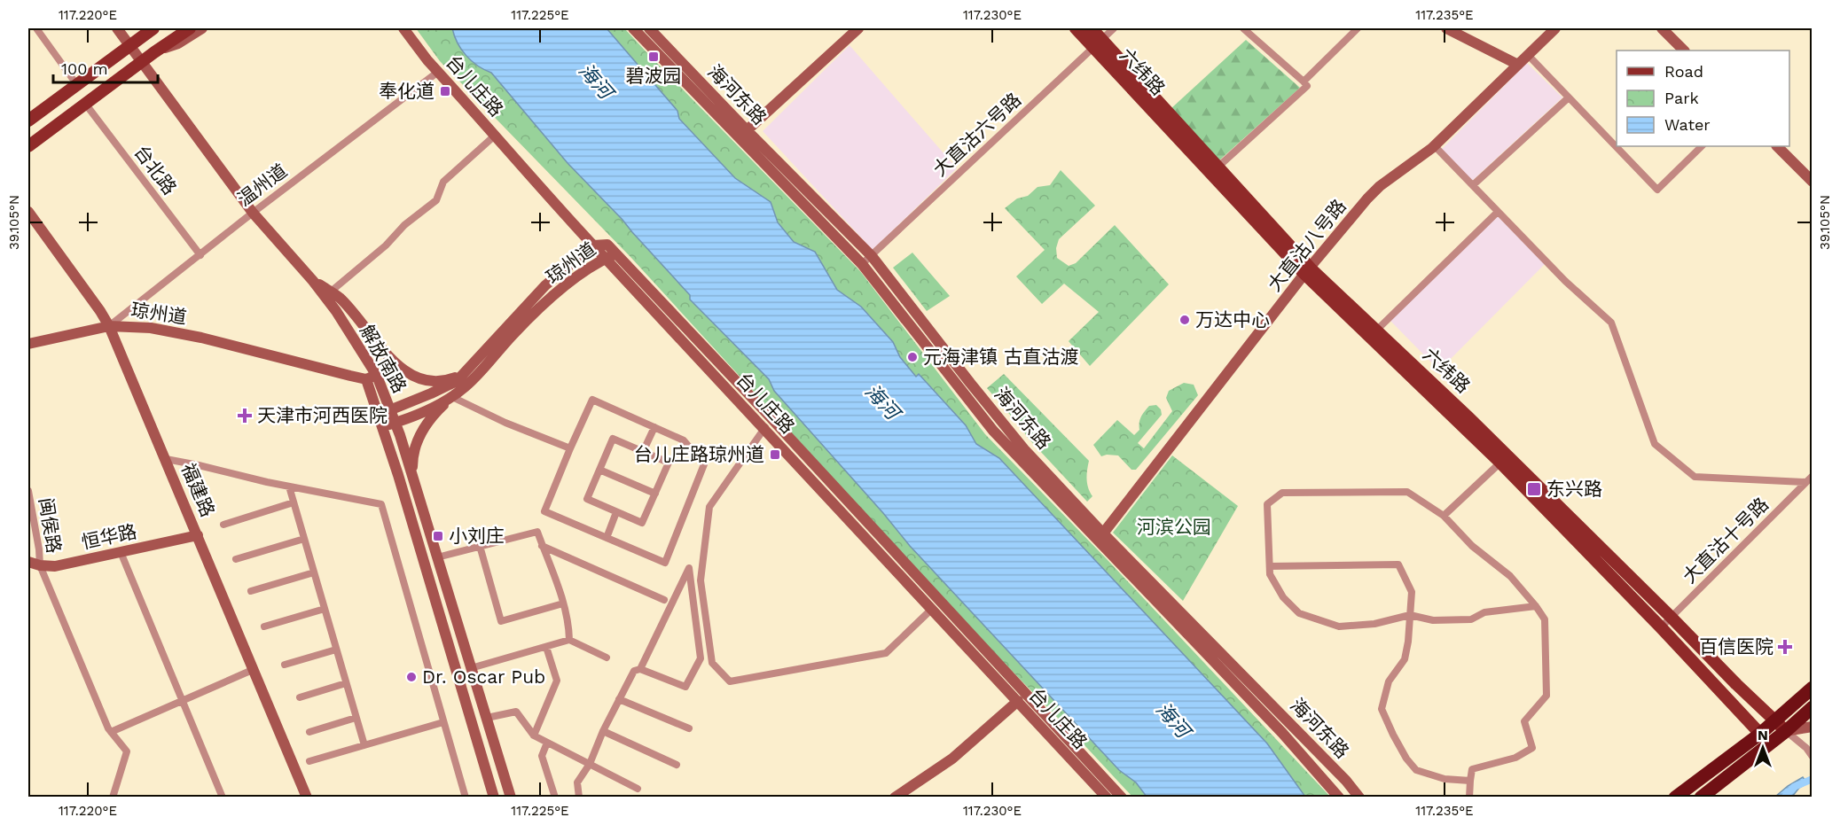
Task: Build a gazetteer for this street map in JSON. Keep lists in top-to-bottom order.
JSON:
{
  "streets": {
    "main road": ["六纬路"],
    "street": [
      "台儿庄路",
      "海河东路",
      "大直沽六号路",
      "台北路",
      "温州道",
      "大直沽八号路",
      "琼州道",
      "解放南路",
      "福建路",
      "闽侯路",
      "恒华路",
      "大直沽十号路"
    ]
  },
  "crossings": [
    ["六纬路", "大直沽六号路"],
    ["六纬路", "大直沽八号路"],
    ["六纬路", "大直沽十号路"],
    ["台儿庄路", "温州道"],
    ["台儿庄路", "琼州道"],
    ["海河东路", "大直沽六号路"],
    ["海河东路", "大直沽八号路"],
    ["台北路", "温州道"],
    ["温州道", "琼州道"],
    ["温州道", "解放南路"],
    ["温州道", "福建路"],
    ["琼州道", "解放南路"],
    ["琼州道", "福建路"],
    ["福建路", "恒华路"],
    ["闽侯路", "恒华路"]
  ],
  "water": ["海河"],
  "parks": ["河滨公园"],
  "places": {
    "transit": [
      "碧波园",
      "奉化道",
      "台儿庄路琼州道",
      "东兴路",
      "小刘庄"
    ],
    "other": ["万达中心", "元海津镇 古直沽渡", "Dr. Oscar Pub"],
    "health": ["天津市河西医院", "百信医院"]
  },
  "legend": ["Road", "Park", "Water"],
  "scale_bar": "100 m",
  "north": "top",
  "coordinates": [
    "117.220°E",
    "117.225°E",
    "117.230°E",
    "117.235°E",
    "39.105°N"
  ]
}
